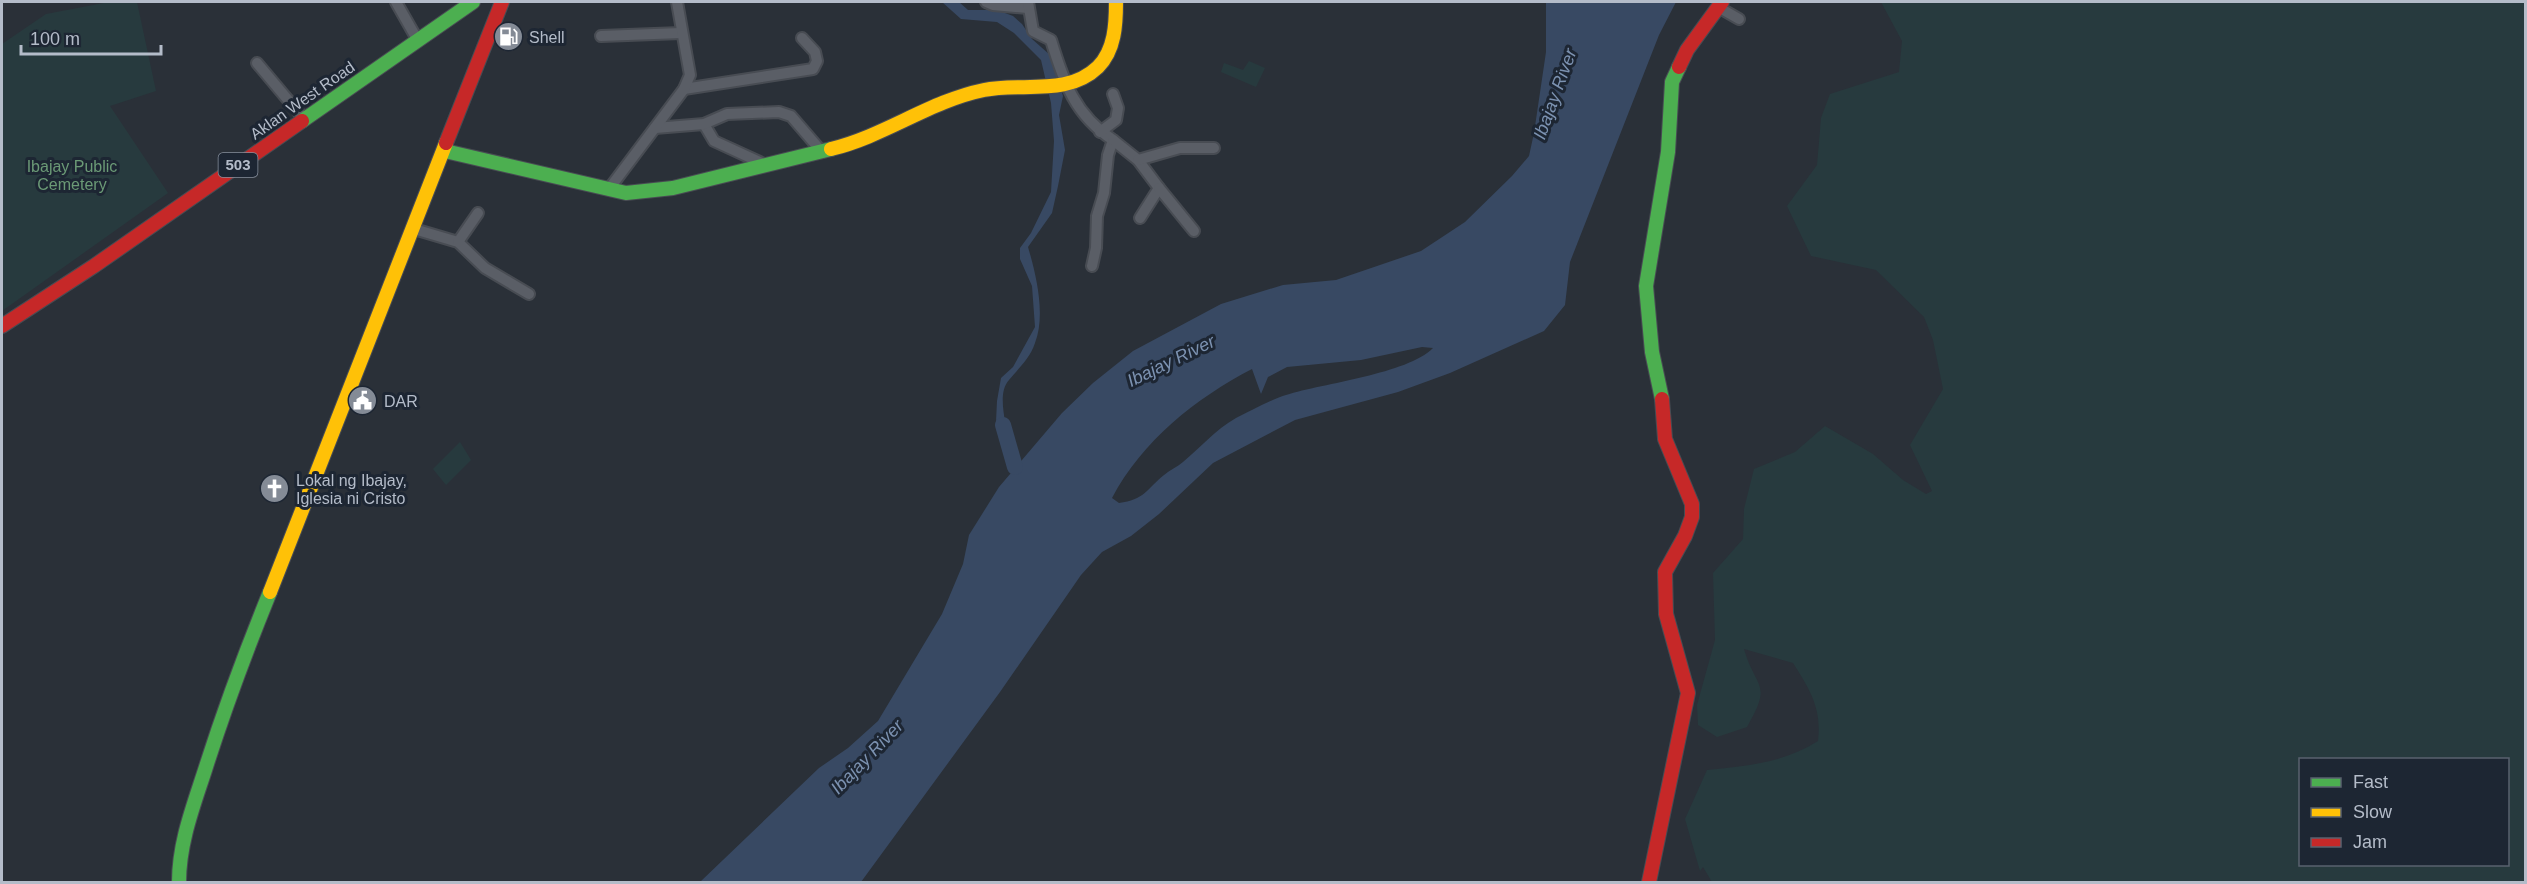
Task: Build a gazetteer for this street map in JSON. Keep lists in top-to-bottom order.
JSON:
{
  "streets": {
    "street": ["Aklan West Road", "503"]
  },
  "water": ["Ibajay River"],
  "parks": ["Ibajay Public Cemetery"],
  "places": {
    "fuel station": ["Shell"],
    "public building": ["DAR"],
    "church": ["Lokal ng Ibajay, Iglesia ni Cristo"]
  },
  "legend": ["Fast", "Slow", "Jam"],
  "scale_bar": "100 m"
}
